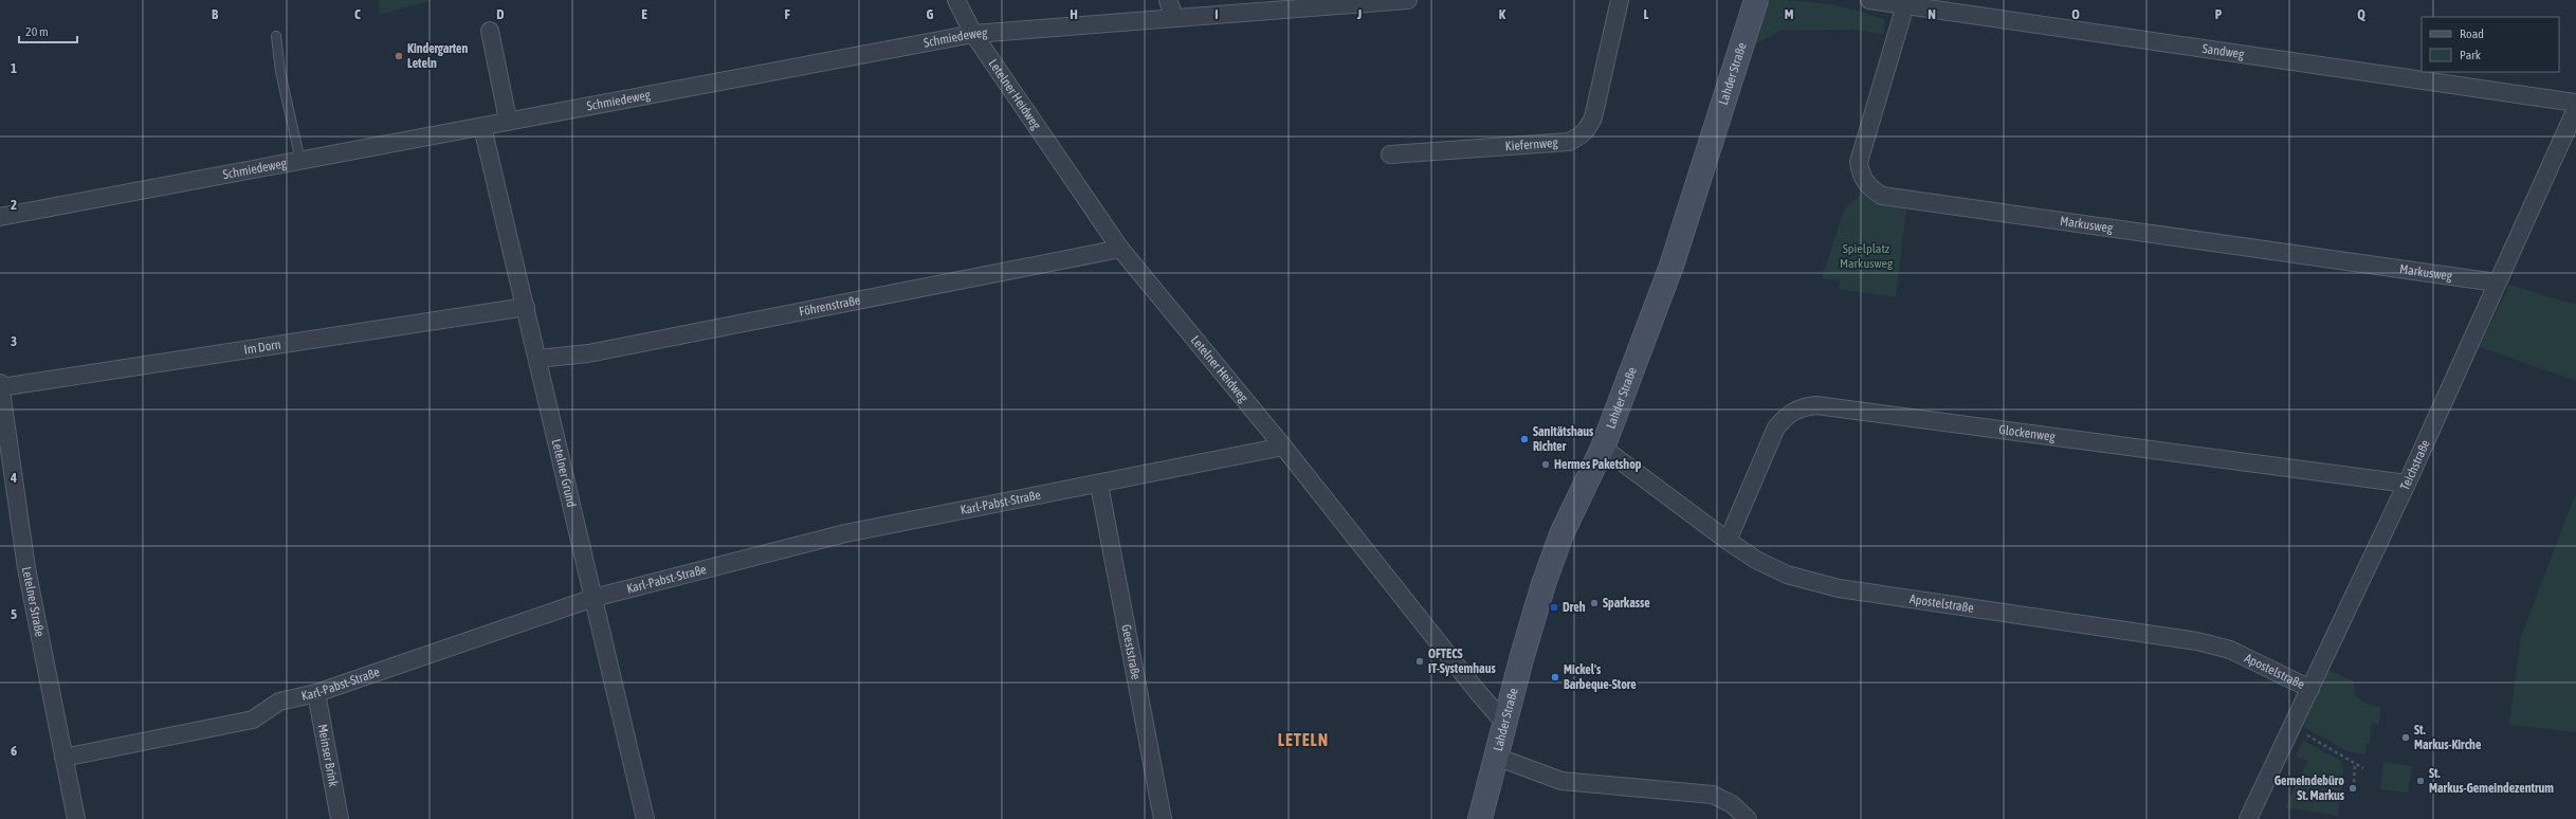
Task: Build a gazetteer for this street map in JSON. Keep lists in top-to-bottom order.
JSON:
{
  "streets": {
    "street": [
      "Schmiedeweg",
      "Sandweg",
      "Lahder Straße",
      "Letelner Heidweg",
      "Kiefernweg",
      "Markusweg",
      "Föhrenstraße",
      "Im Dorn",
      "Glockenweg",
      "Teichstraße",
      "Letelner Grund",
      "Karl-Pabst-Straße",
      "Letelner Straße",
      "Apostelstraße",
      "Geeststraße",
      "Meinser Brink"
    ]
  },
  "crossings": [
    ["Schmiedeweg", "Letelner Heidweg"],
    ["Schmiedeweg", "Letelner Grund"],
    ["Sandweg", "Markusweg"],
    ["Lahder Straße", "Letelner Heidweg"],
    ["Lahder Straße", "Apostelstraße"],
    ["Letelner Heidweg", "Föhrenstraße"],
    ["Letelner Heidweg", "Karl-Pabst-Straße"],
    ["Markusweg", "Teichstraße"],
    ["Föhrenstraße", "Letelner Grund"],
    ["Im Dorn", "Letelner Grund"],
    ["Im Dorn", "Letelner Straße"],
    ["Glockenweg", "Teichstraße"],
    ["Glockenweg", "Apostelstraße"],
    ["Teichstraße", "Apostelstraße"],
    ["Letelner Grund", "Karl-Pabst-Straße"],
    ["Karl-Pabst-Straße", "Letelner Straße"],
    ["Karl-Pabst-Straße", "Geeststraße"],
    ["Karl-Pabst-Straße", "Meinser Brink"]
  ],
  "districts": ["LETELN"],
  "parks": ["Spielplatz Markusweg"],
  "places": {
    "other": [
      "Kindergarten Leteln",
      "Sanitätshaus Richter",
      "Hermes Paketshop",
      "Sparkasse",
      "OFTECS IT-Systemhaus",
      "Mickel's Barbeque-Store",
      "St. Markus-Kirche",
      "St. Markus-Gemeindezentrum",
      "Gemeindebüro St. Markus"
    ],
    "transit": ["Dreh"]
  },
  "legend": ["Road", "Park"],
  "scale_bar": "20 m",
  "grid": {
    "columns": [
      "B",
      "C",
      "D",
      "E",
      "F",
      "G",
      "H",
      "I",
      "J",
      "K",
      "L",
      "M",
      "N",
      "O",
      "P",
      "Q"
    ],
    "rows": [
      "1",
      "2",
      "3",
      "4",
      "5",
      "6"
    ]
  }
}
